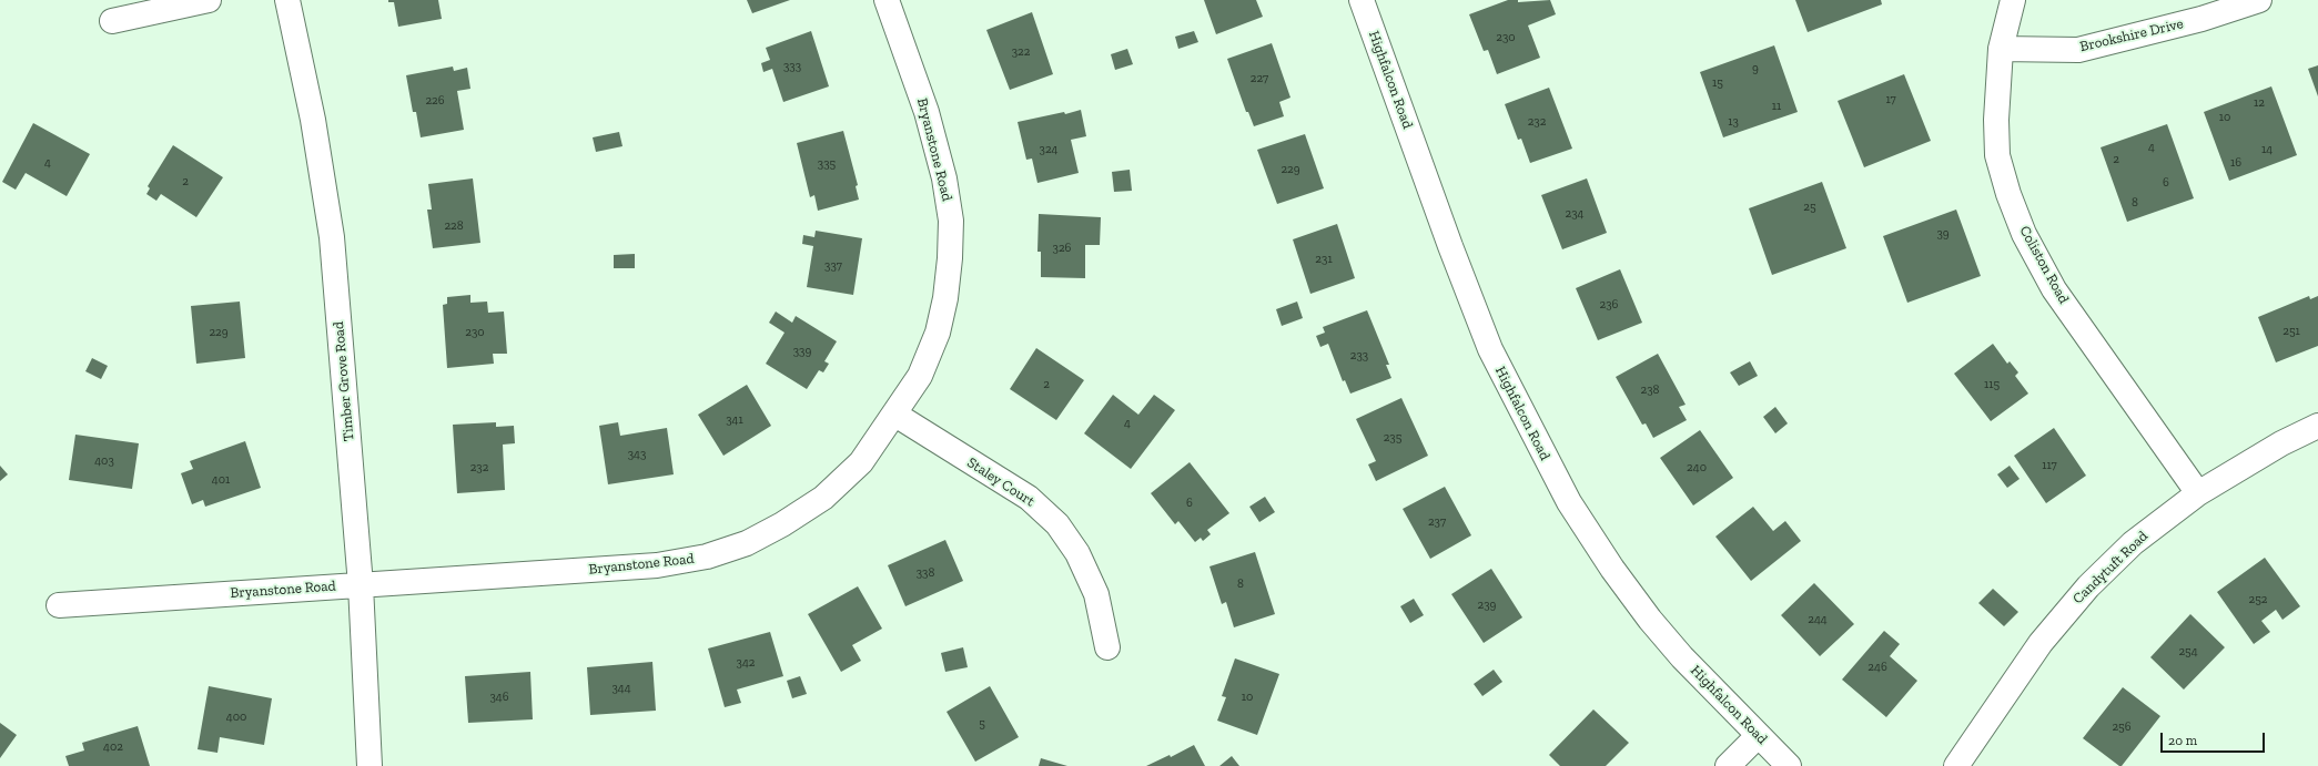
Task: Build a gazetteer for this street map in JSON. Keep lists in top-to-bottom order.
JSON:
{
  "streets": {
    "street": [
      "Brookshire Drive",
      "Highfalcon Road",
      "Bryanstone Road",
      "Coliston Road",
      "Timber Grove Road",
      "Staley Court",
      "Candytuft Road"
    ]
  },
  "crossings": [
    ["Brookshire Drive", "Coliston Road"],
    ["Bryanstone Road", "Timber Grove Road"],
    ["Bryanstone Road", "Staley Court"],
    ["Coliston Road", "Candytuft Road"]
  ],
  "house_numbers": [
    "230",
    "322",
    "333",
    "9",
    "227",
    "15",
    "17",
    "226",
    "12",
    "11",
    "10",
    "232",
    "13",
    "4",
    "324",
    "14",
    "2",
    "4",
    "16",
    "335",
    "229",
    "2",
    "6",
    "8",
    "25",
    "234",
    "228",
    "39",
    "326",
    "231",
    "337",
    "236",
    "251",
    "229",
    "230",
    "339",
    "233",
    "2",
    "115",
    "238",
    "341",
    "4",
    "235",
    "343",
    "403",
    "117",
    "232",
    "240",
    "401",
    "6",
    "237",
    "338",
    "8",
    "252",
    "239",
    "244",
    "254",
    "342",
    "246",
    "344",
    "346",
    "10",
    "400",
    "5",
    "256",
    "402"
  ],
  "scale_bar": "20 m"
}
